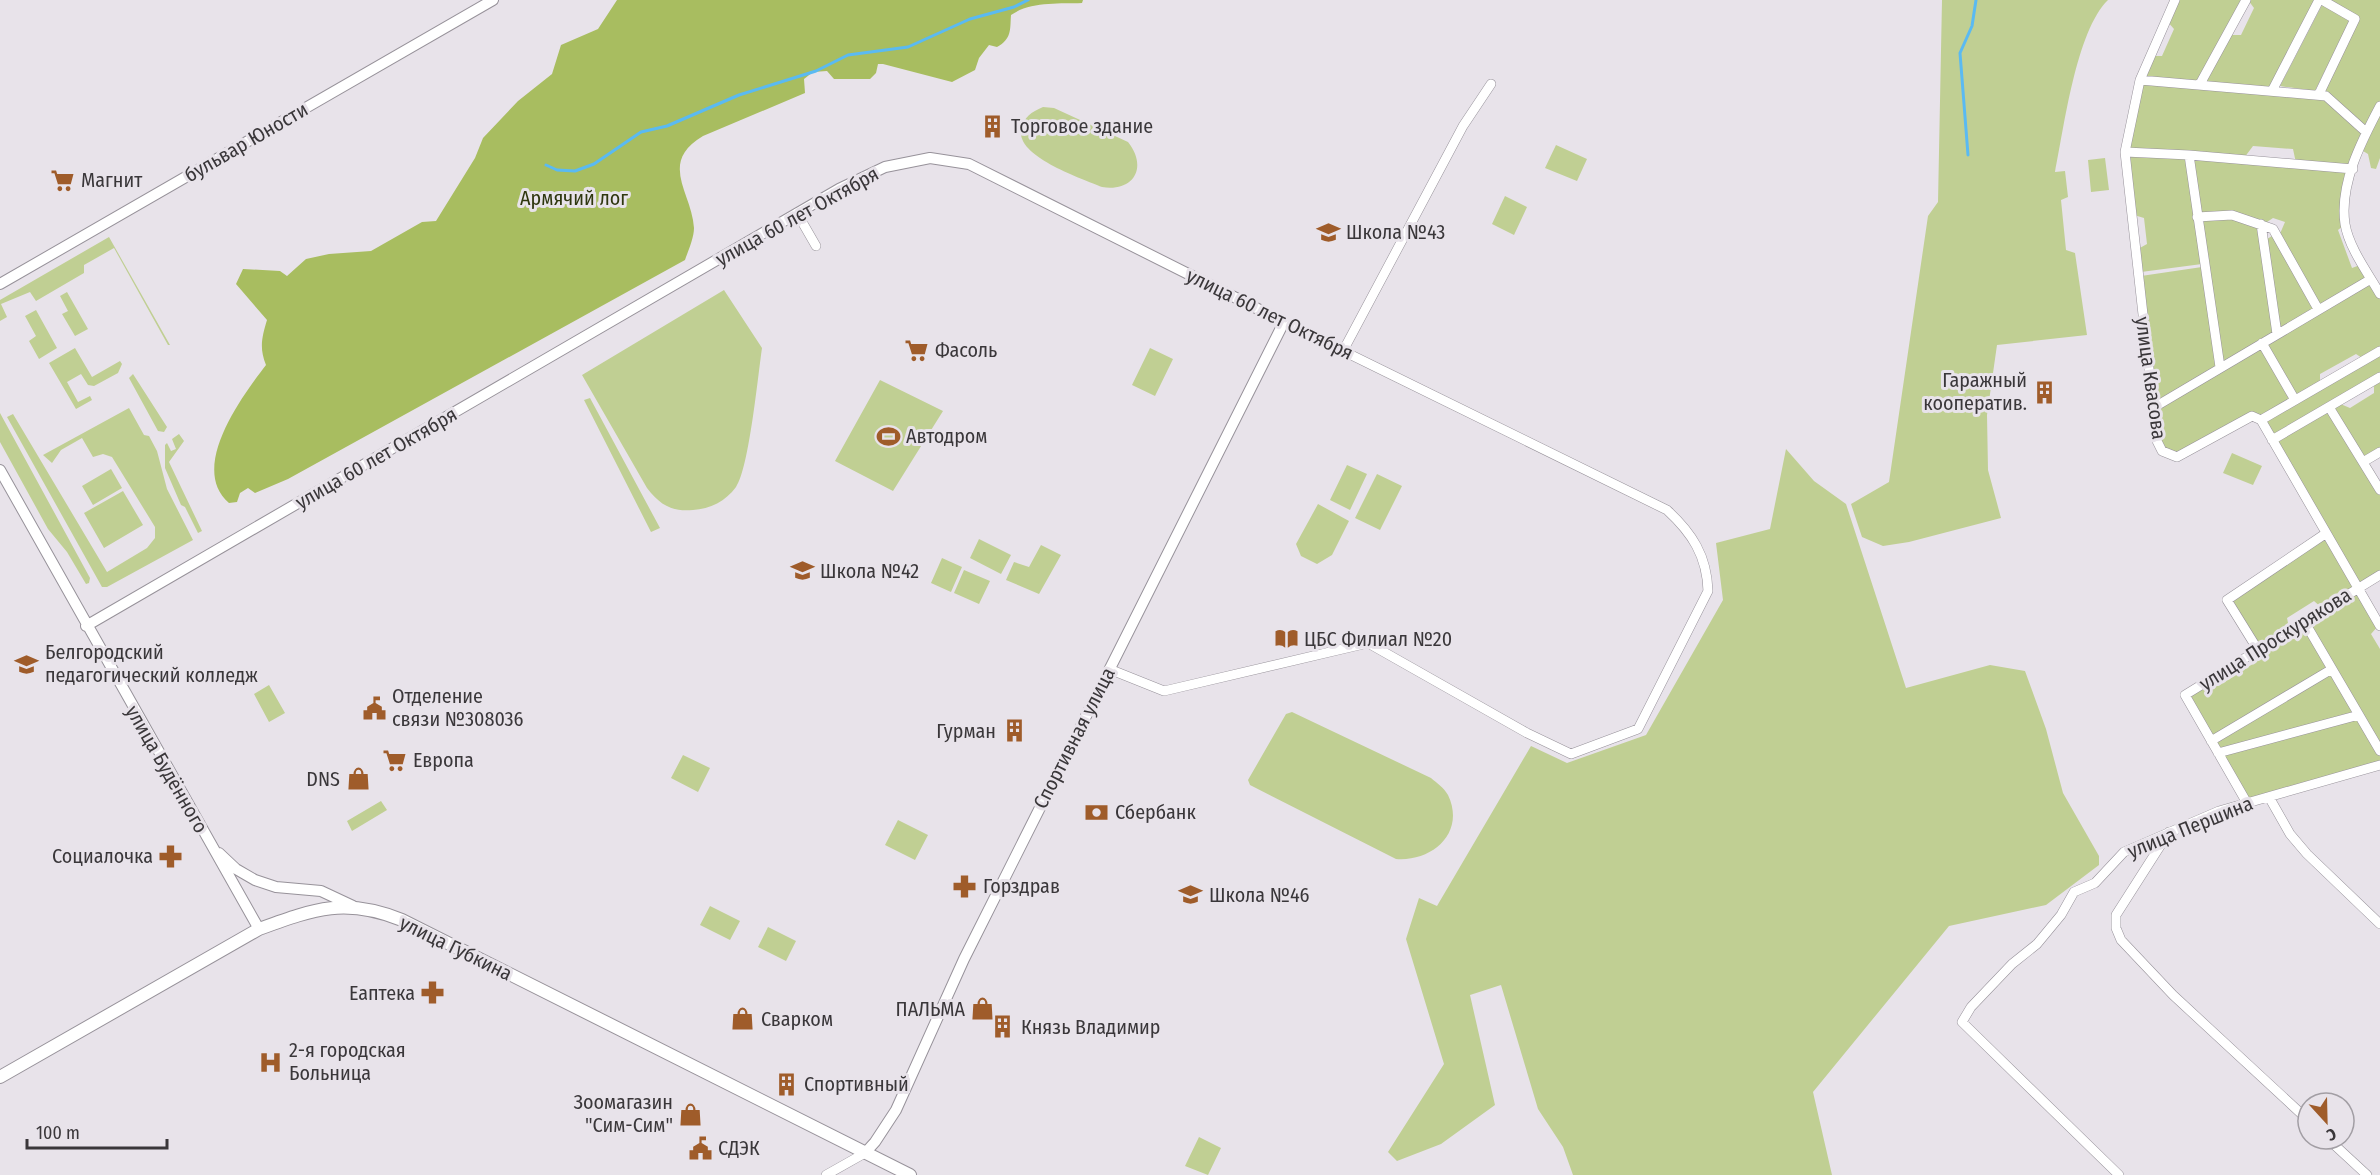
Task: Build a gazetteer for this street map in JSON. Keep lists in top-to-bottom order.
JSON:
{
  "streets": {
    "main road": ["улица Губкина"],
    "street": [
      "бульвар Юности",
      "улица 60 лет Октября",
      "улица Квасова",
      "улица Проскурякова",
      "Спортивная улица",
      "улица Будённого",
      "улица Першина"
    ]
  },
  "crossings": [
    ["улица 60 лет Октября", "Спортивная улица"],
    ["улица 60 лет Октября", "улица Будённого"],
    ["улица Проскурякова", "улица Першина"],
    ["Спортивная улица", "улица Губкина"],
    ["улица Будённого", "улица Губкина"]
  ],
  "parks": ["Армячий лог"],
  "places": {
    "building": [
      "Торговое здание",
      "Гаражный кооператив.",
      "Гурман",
      "Князь Владимир",
      "Спортивный"
    ],
    "supermarket": ["Магнит", "Фасоль", "Европа"],
    "school or university": [
      "Школа №43",
      "Школа №42",
      "Белгородский педагогический колледж",
      "Школа №46"
    ],
    "sports": ["Автодром"],
    "library": ["ЦБС Филиал №20"],
    "public building": ["Отделение связи №308036", "СДЭК"],
    "shop": [
      "DNS",
      "ПАЛЬМА",
      "Сварком",
      "Зоомагазин \"Сим-Сим\""
    ],
    "bank": ["Сбербанк"],
    "pharmacy": ["Социалочка", "Горздрав", "Еаптека"],
    "hospital": ["2-я городская Больница"]
  },
  "scale_bar": "100 m",
  "north": "bottom"
}
